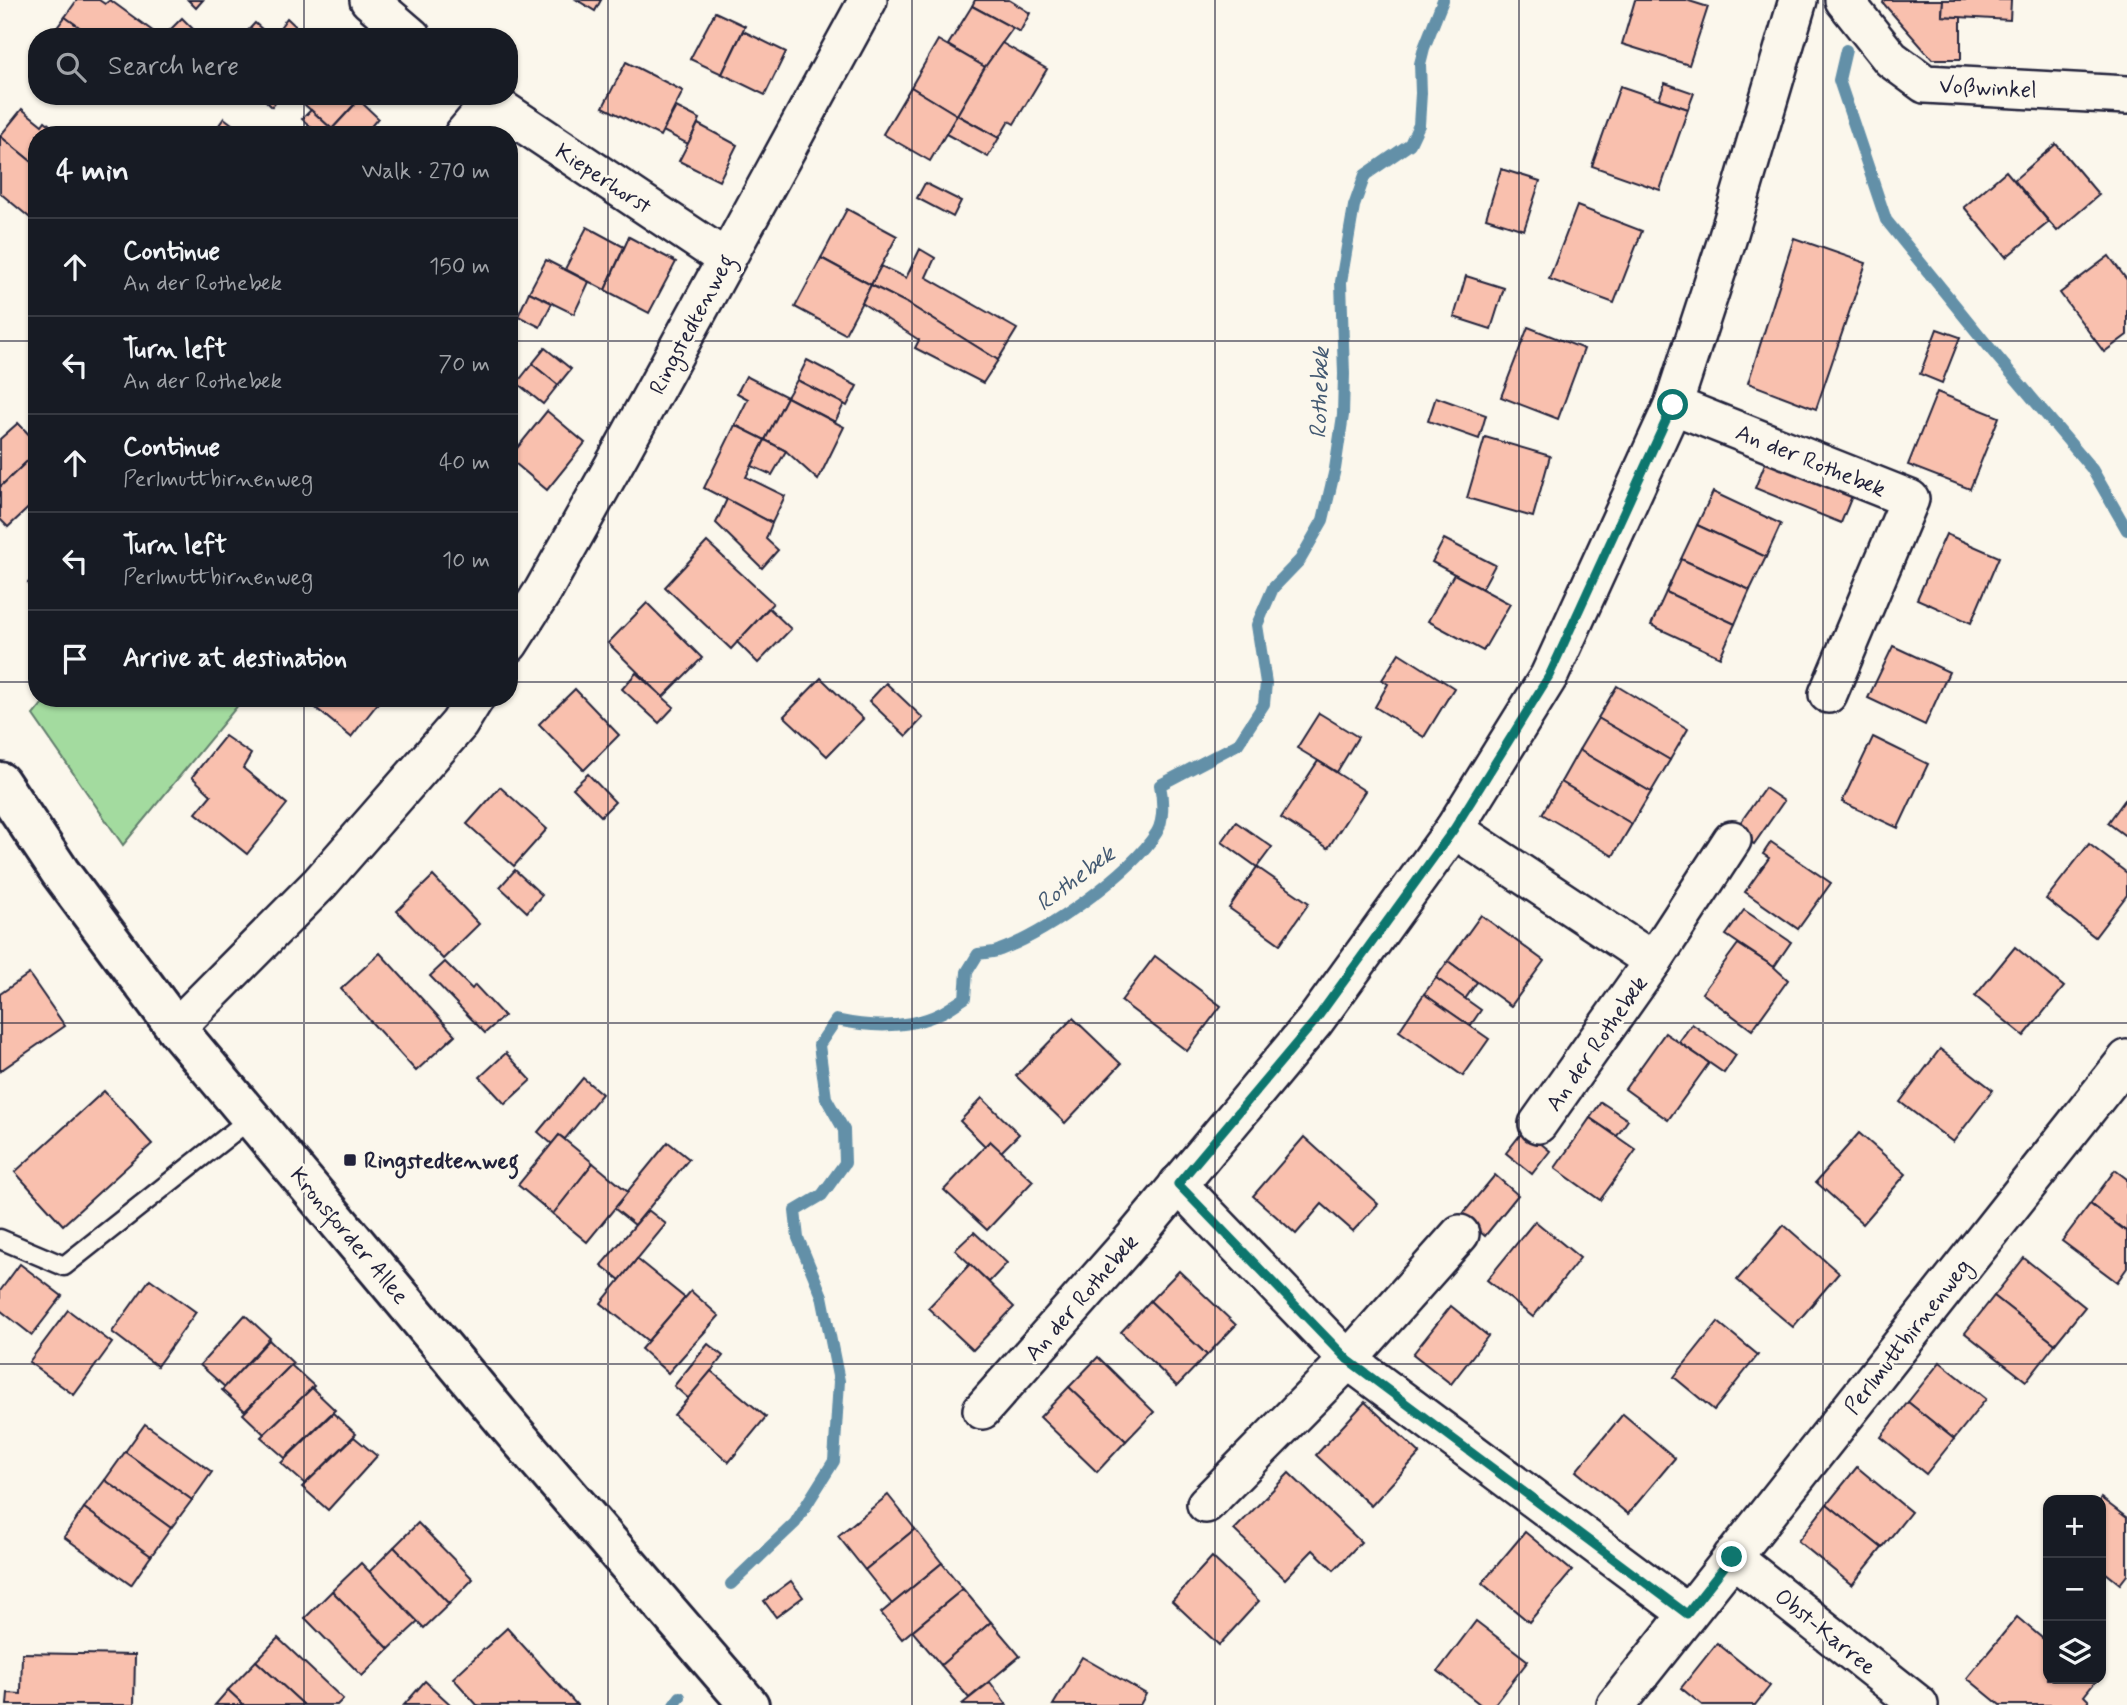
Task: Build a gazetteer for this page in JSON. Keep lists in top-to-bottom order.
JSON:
{
  "streets": {
    "main road": ["Kronsforder Allee"],
    "street": [
      "Voßwinkel",
      "Kieperhorst",
      "Ringstedtenweg",
      "An der Rothebek",
      "Perlmuttbirnenweg",
      "Obst-Karree"
    ]
  },
  "crossings": [
    ["Kieperhorst", "Ringstedtenweg"],
    ["Perlmuttbirnenweg", "Obst-Karree"]
  ],
  "water": ["Rothebek"],
  "places": {
    "transit": ["Ringstedtenweg"]
  },
  "page": {
    "search": "Search here",
    "heading": ["4 min", "Walk · 270 m"],
    "list": [
      ["Continue", "An der Rothebek", "150 m"],
      ["Turn left", "An der Rothebek", "70 m"],
      ["Continue", "Perlmuttbirnenweg", "40 m"],
      ["Turn left", "Perlmuttbirnenweg", "10 m"],
      "Arrive at destination"
    ],
    "map_buttons": ["+", "−"]
  }
}
